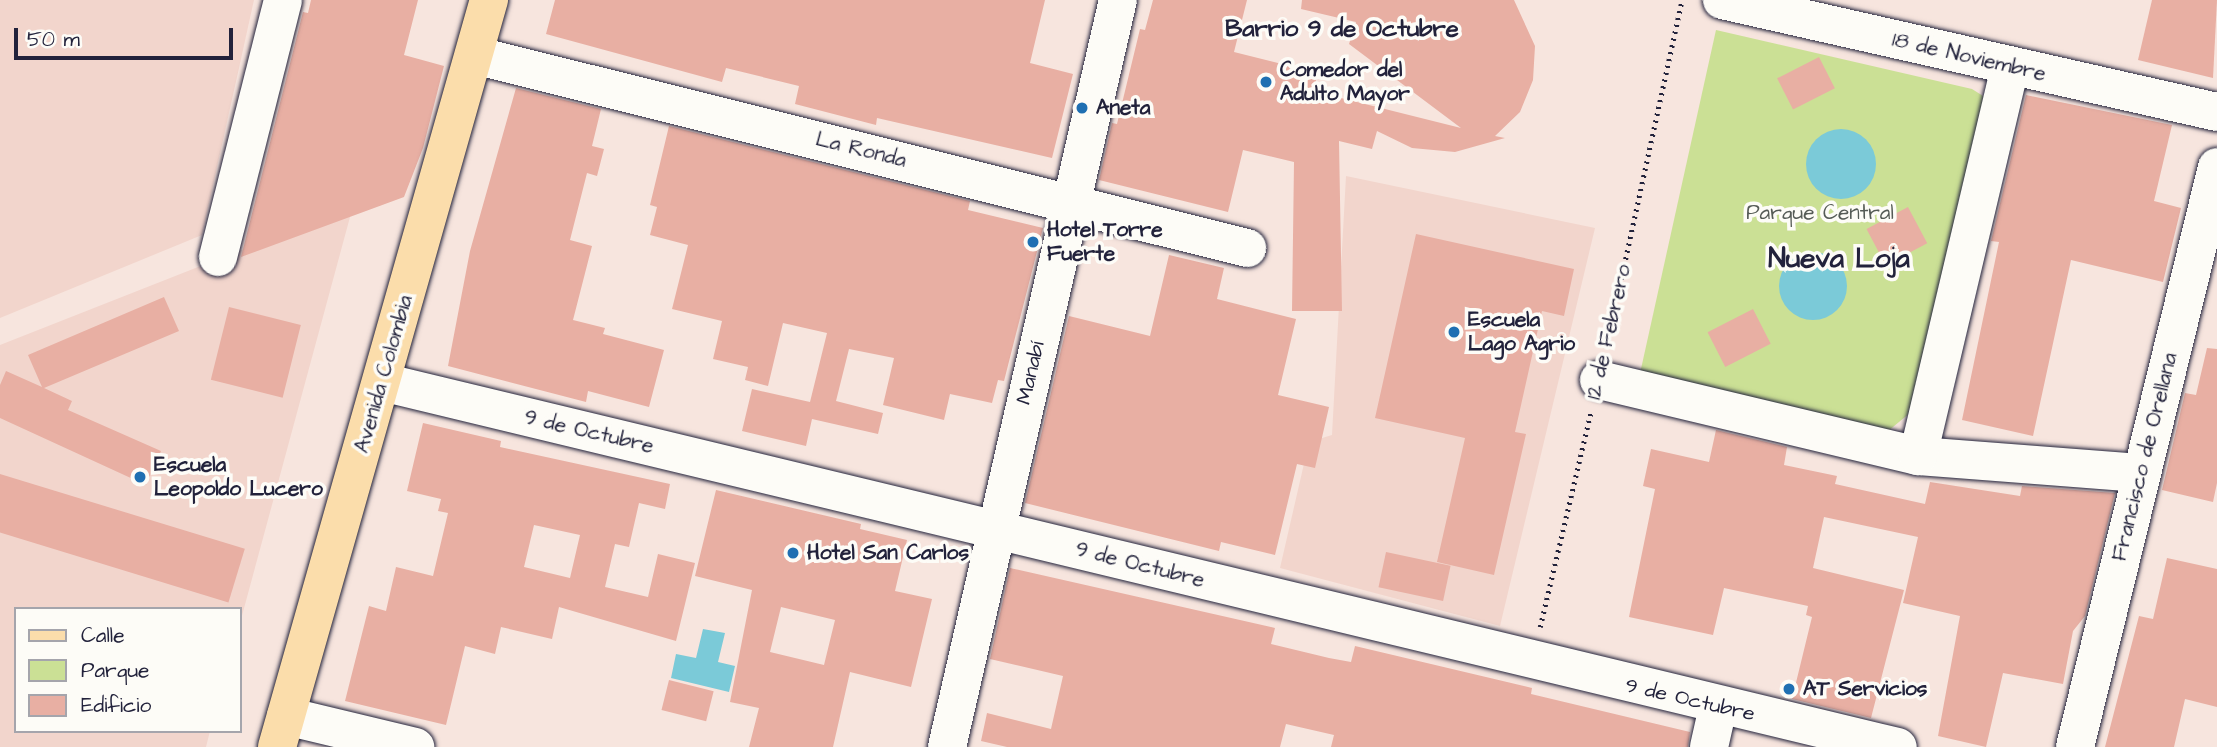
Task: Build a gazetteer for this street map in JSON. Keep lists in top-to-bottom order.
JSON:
{
  "streets": {
    "main road": ["Avenida Colombia"],
    "street": [
      "18 de Noviembre",
      "La Ronda",
      "Manabí",
      "9 de Octubre",
      "Francisco de Orellana"
    ],
    "path": ["12 de Febrero"]
  },
  "crossings": [
    ["La Ronda", "Manabí"],
    ["La Ronda", "Avenida Colombia"],
    ["12 de Febrero", "9 de Octubre"],
    ["Manabí", "9 de Octubre"],
    ["Avenida Colombia", "9 de Octubre"]
  ],
  "districts": ["Barrio 9 de Octubre", "Nueva Loja"],
  "parks": ["Parque Central"],
  "places": [
    "Comedor del Adulto Mayor",
    "Aneta",
    "Hotel Torre Fuerte",
    "Escuela Lago Agrio",
    "Escuela Leopoldo Lucero",
    "Hotel San Carlos",
    "AT Servicios"
  ],
  "legend": ["Calle", "Parque", "Edificio"],
  "scale_bar": "50 m"
}
